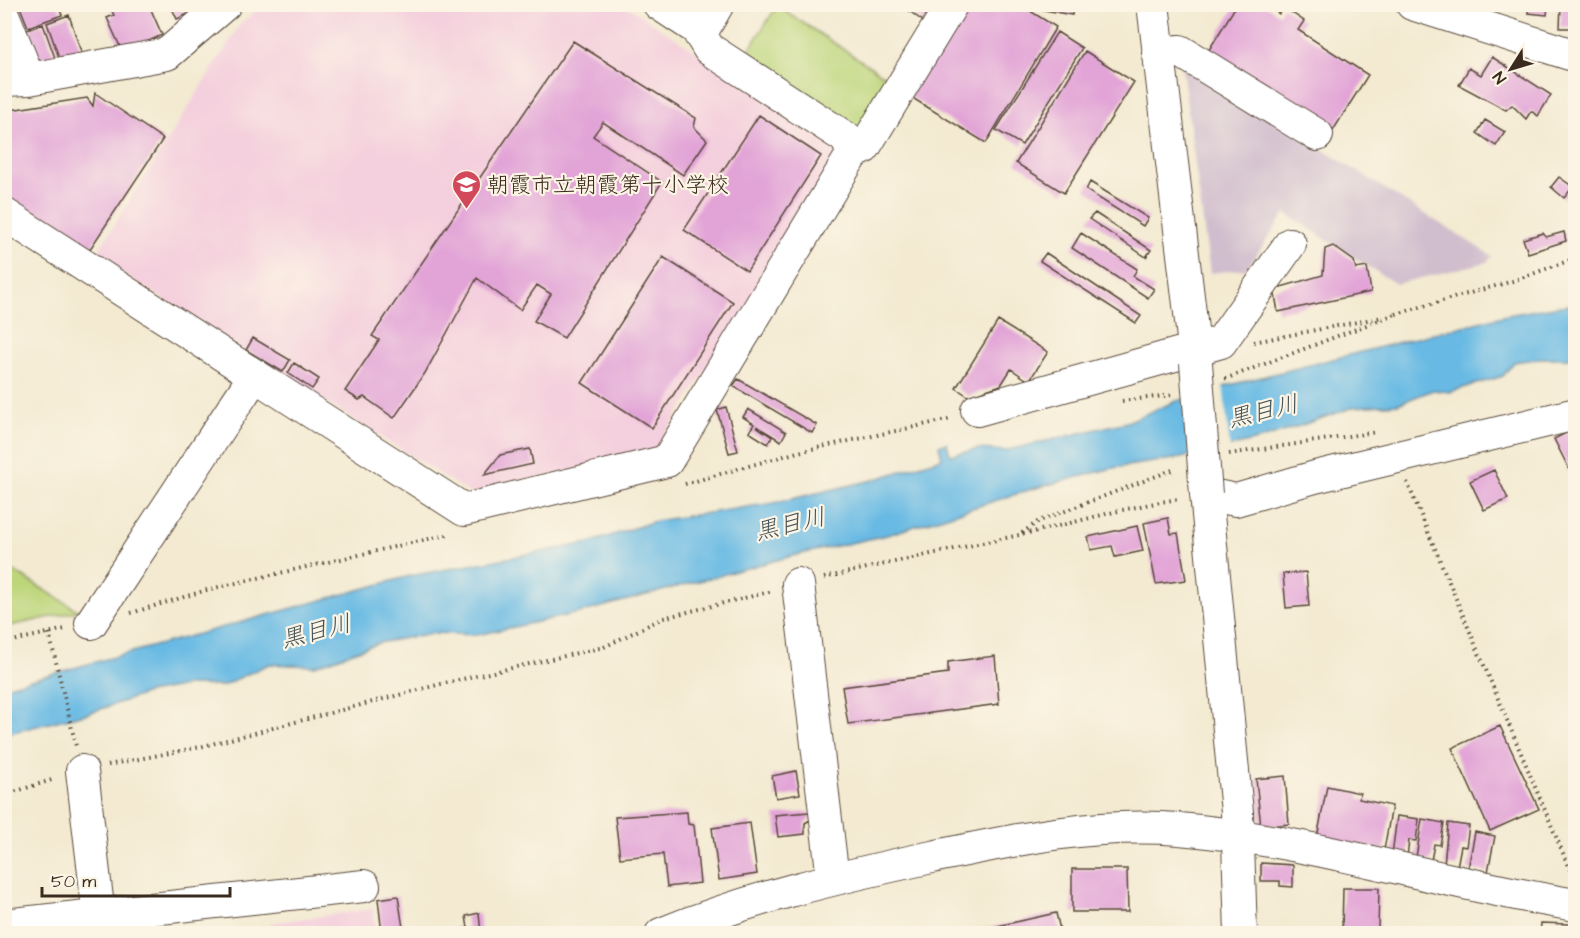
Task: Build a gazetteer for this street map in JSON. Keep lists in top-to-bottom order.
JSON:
{
  "water": ["黒目川"],
  "places": {
    "school or university": ["朝霞市立朝霞第十小学校"]
  },
  "scale_bar": "50 m",
  "north": "bottom left"
}
